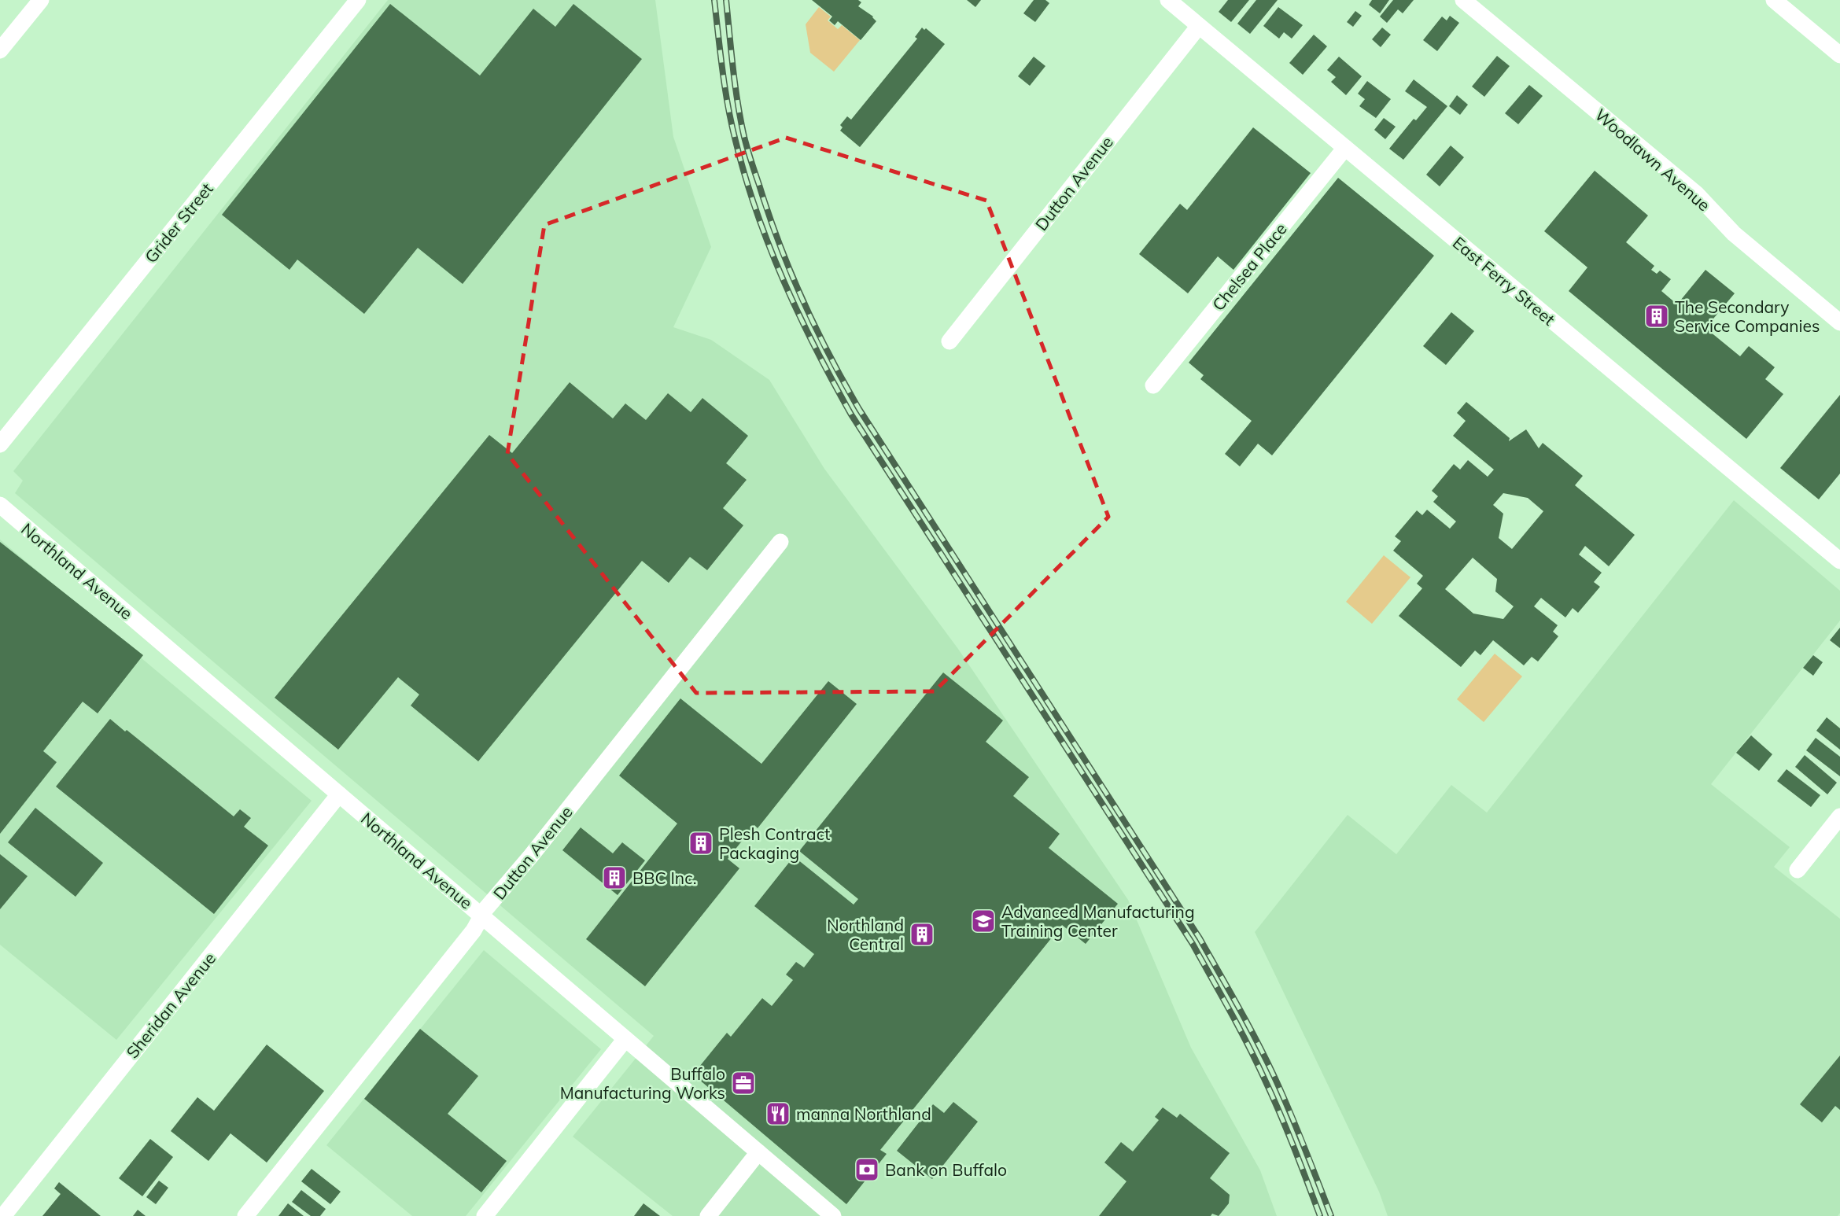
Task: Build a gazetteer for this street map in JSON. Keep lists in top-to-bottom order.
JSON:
{
  "streets": {
    "street": [
      "Woodlawn Avenue",
      "Dutton Avenue",
      "Grider Street",
      "Chelsea Place",
      "East Ferry Street",
      "Northland Avenue",
      "Sheridan Avenue"
    ]
  },
  "crossings": [
    ["Dutton Avenue", "East Ferry Street"],
    ["Dutton Avenue", "Northland Avenue"],
    ["Chelsea Place", "East Ferry Street"],
    ["Northland Avenue", "Sheridan Avenue"]
  ],
  "places": {
    "building": [
      "The Secondary Service Companies",
      "Plesh Contract Packaging",
      "BBC Inc.",
      "Northland Central"
    ],
    "school or university": ["Advanced Manufacturing Training Center"],
    "office": ["Buffalo Manufacturing Works"],
    "restaurant": ["manna Northland"],
    "bank": ["Bank on Buffalo"]
  }
}
